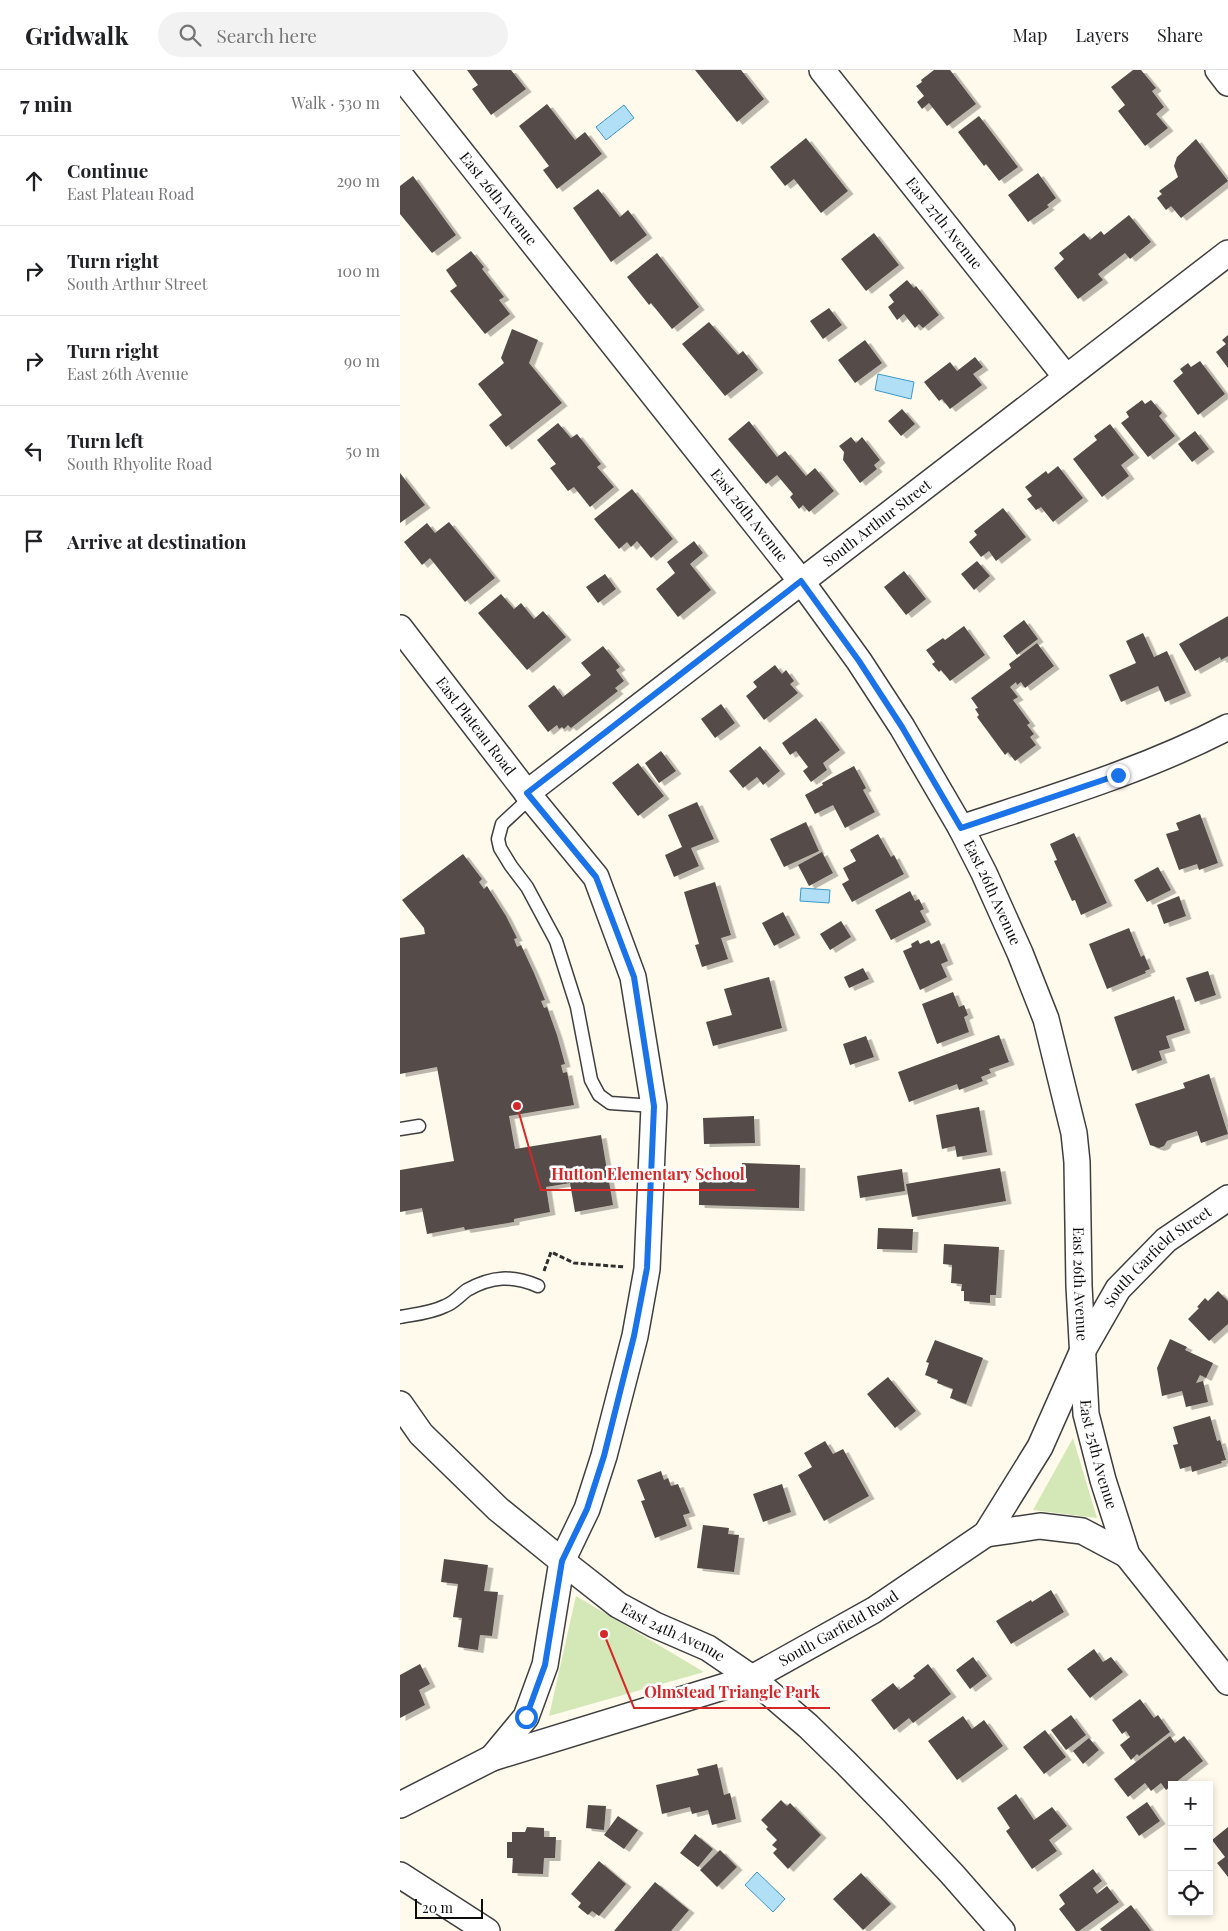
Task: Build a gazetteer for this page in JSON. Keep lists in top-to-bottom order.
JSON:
{
  "streets": {
    "street": [
      "East 26th Avenue",
      "East 27th Avenue",
      "South Arthur Street",
      "East Plateau Road",
      "South Garfield Street",
      "East 25th Avenue",
      "South Garfield Road",
      "East 24th Avenue"
    ]
  },
  "crossings": [
    ["East 26th Avenue", "South Arthur Street"],
    ["East 26th Avenue", "South Garfield Street"],
    ["East 26th Avenue", "East 25th Avenue"],
    ["East 26th Avenue", "South Garfield Road"],
    ["East 27th Avenue", "South Arthur Street"],
    ["South Arthur Street", "East Plateau Road"],
    ["East Plateau Road", "South Garfield Road"],
    ["East Plateau Road", "East 24th Avenue"],
    ["South Garfield Street", "East 25th Avenue"],
    ["South Garfield Street", "South Garfield Road"],
    ["East 25th Avenue", "South Garfield Road"],
    ["South Garfield Road", "East 24th Avenue"]
  ],
  "places": ["Hutton Elementary School", "Olmstead Triangle Park"],
  "scale_bar": "20 m",
  "page": {
    "header": "Gridwalk",
    "search": "Search here",
    "nav": ["Map", "Layers", "Share"],
    "heading": ["7 min", "Walk · 530 m"],
    "list": [
      ["Continue", "East Plateau Road", "290 m"],
      ["Turn right", "South Arthur Street", "100 m"],
      ["Turn right", "East 26th Avenue", "90 m"],
      ["Turn left", "South Rhyolite Road", "50 m"],
      "Arrive at destination"
    ],
    "map_buttons": ["+", "−"],
    "scale": "20 m"
  }
}
